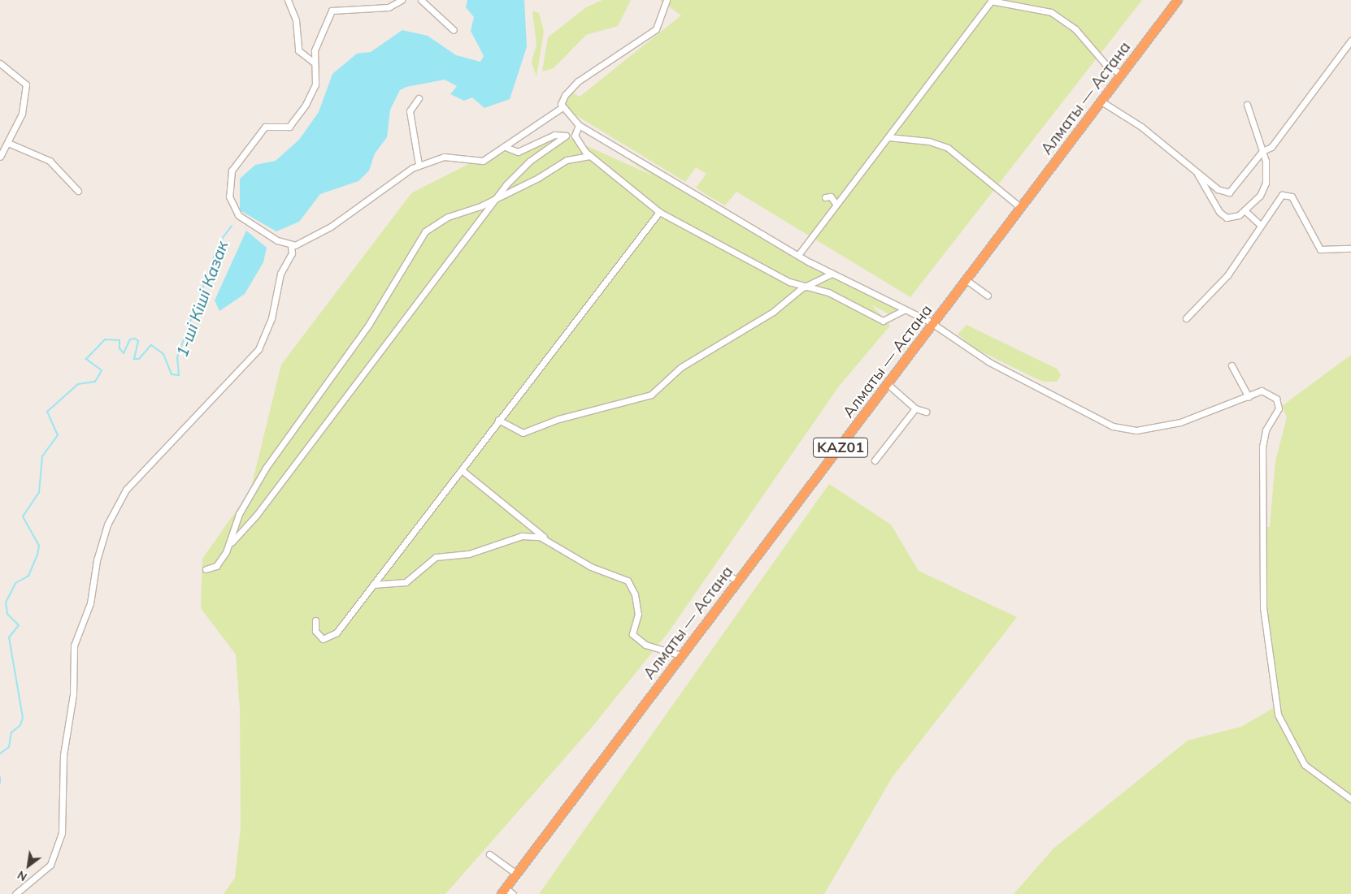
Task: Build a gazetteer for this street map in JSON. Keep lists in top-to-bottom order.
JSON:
{
  "streets": {
    "highway": ["Алматы — Астана", "KАZ01"]
  },
  "water": ["1-ші Кіші Казак"],
  "north": "bottom left"
}
